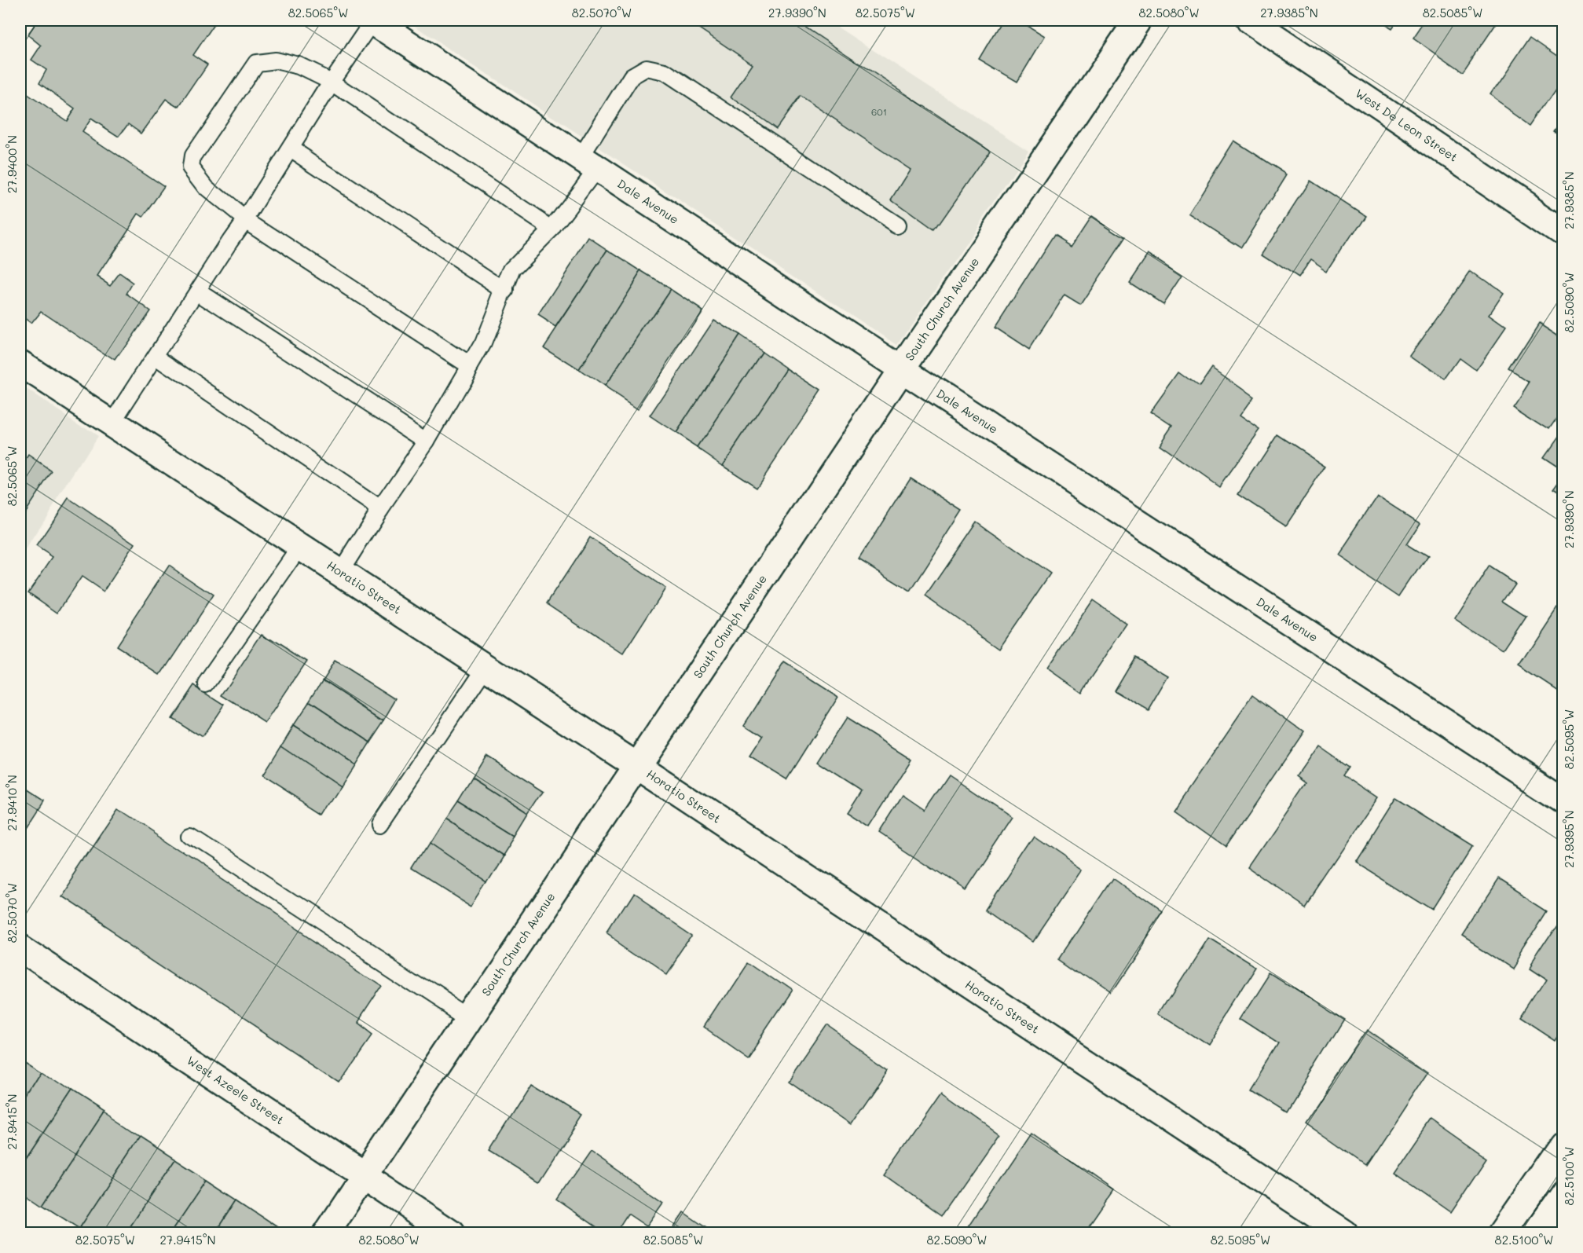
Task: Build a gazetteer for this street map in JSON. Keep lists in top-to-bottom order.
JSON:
{
  "streets": {
    "street": [
      "West De Leon Street",
      "Dale Avenue",
      "South Church Avenue",
      "Horatio Street",
      "West Azeele Street"
    ]
  },
  "crossings": [
    ["Dale Avenue", "South Church Avenue"],
    ["South Church Avenue", "Horatio Street"],
    ["South Church Avenue", "West Azeele Street"]
  ],
  "house_numbers": ["601"],
  "coordinates": [
    "82.5065°W",
    "82.5070°W",
    "27.9390°N",
    "82.5075°W",
    "82.5080°W",
    "27.9385°N",
    "82.5085°W",
    "27.9400°N",
    "82.5090°W",
    "82.5095°W",
    "27.9410°N",
    "27.9395°N",
    "27.9415°N",
    "82.5100°W"
  ]
}
